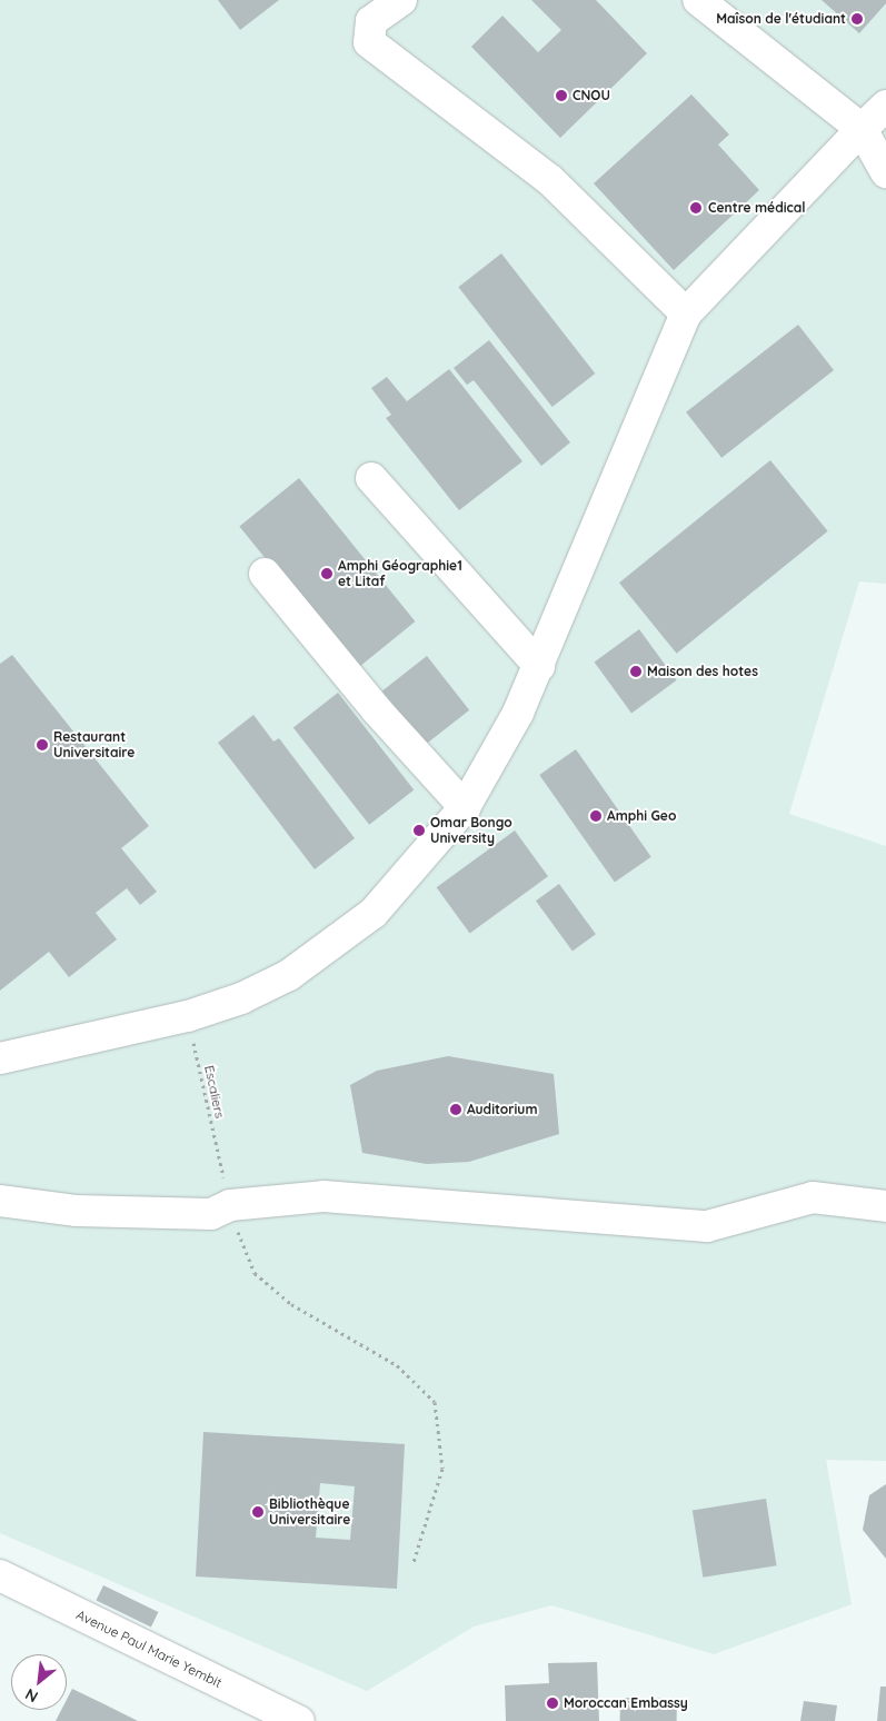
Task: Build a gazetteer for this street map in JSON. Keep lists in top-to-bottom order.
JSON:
{
  "streets": {
    "main road": ["Avenue Paul Marie Yembit"],
    "path": ["Escaliers"]
  },
  "places": [
    "Maîson de l'étudiant",
    "CNOU",
    "Centre médical",
    "Amphi Géographie1 et Litaf",
    "Maison des hotes",
    "Restaurant Universitaire",
    "Amphi Geo",
    "Omar Bongo University",
    "Auditorium",
    "Bibliothèque Universitaire",
    "Moroccan Embassy"
  ],
  "north": "bottom left"
}
